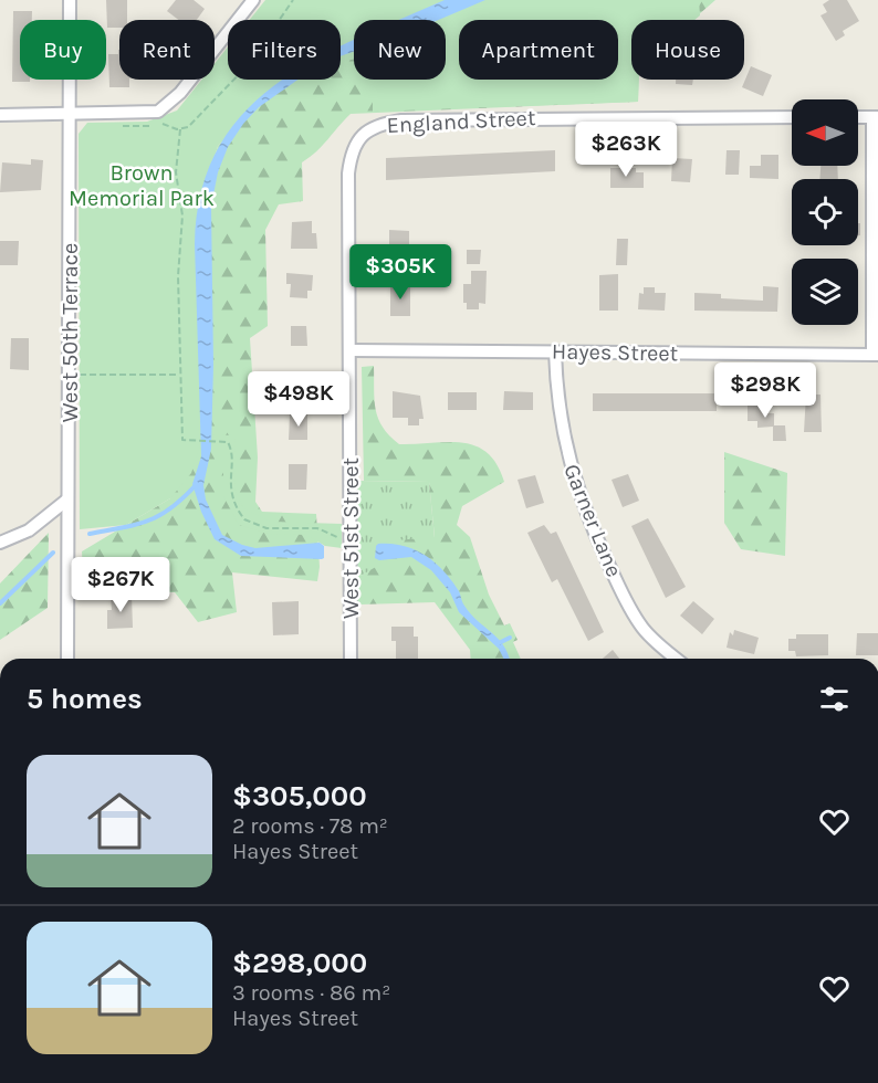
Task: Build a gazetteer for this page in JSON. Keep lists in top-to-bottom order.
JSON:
{
  "streets": {
    "street": [
      "England Street",
      "West 50th Terrace",
      "Hayes Street",
      "Garner Lane",
      "West 51st Street"
    ]
  },
  "crossings": [
    ["England Street", "West 51st Street"],
    ["Hayes Street", "Garner Lane"],
    ["Hayes Street", "West 51st Street"]
  ],
  "parks": ["Brown Memorial Park"],
  "north": "left",
  "page": {
    "chip": [
      "Buy",
      "Rent",
      "Filters",
      "New",
      "Apartment",
      "House"
    ],
    "price": [
      "$263K",
      "$305K",
      "$298K",
      "$498K",
      "$267K"
    ],
    "heading": "5 homes",
    "list": [
      {
        "name": "$305,000",
        "note": "2 rooms · 78 m² · Hayes Street"
      },
      {
        "name": "$298,000",
        "note": "3 rooms · 86 m² · Hayes Street"
      }
    ]
  }
}
